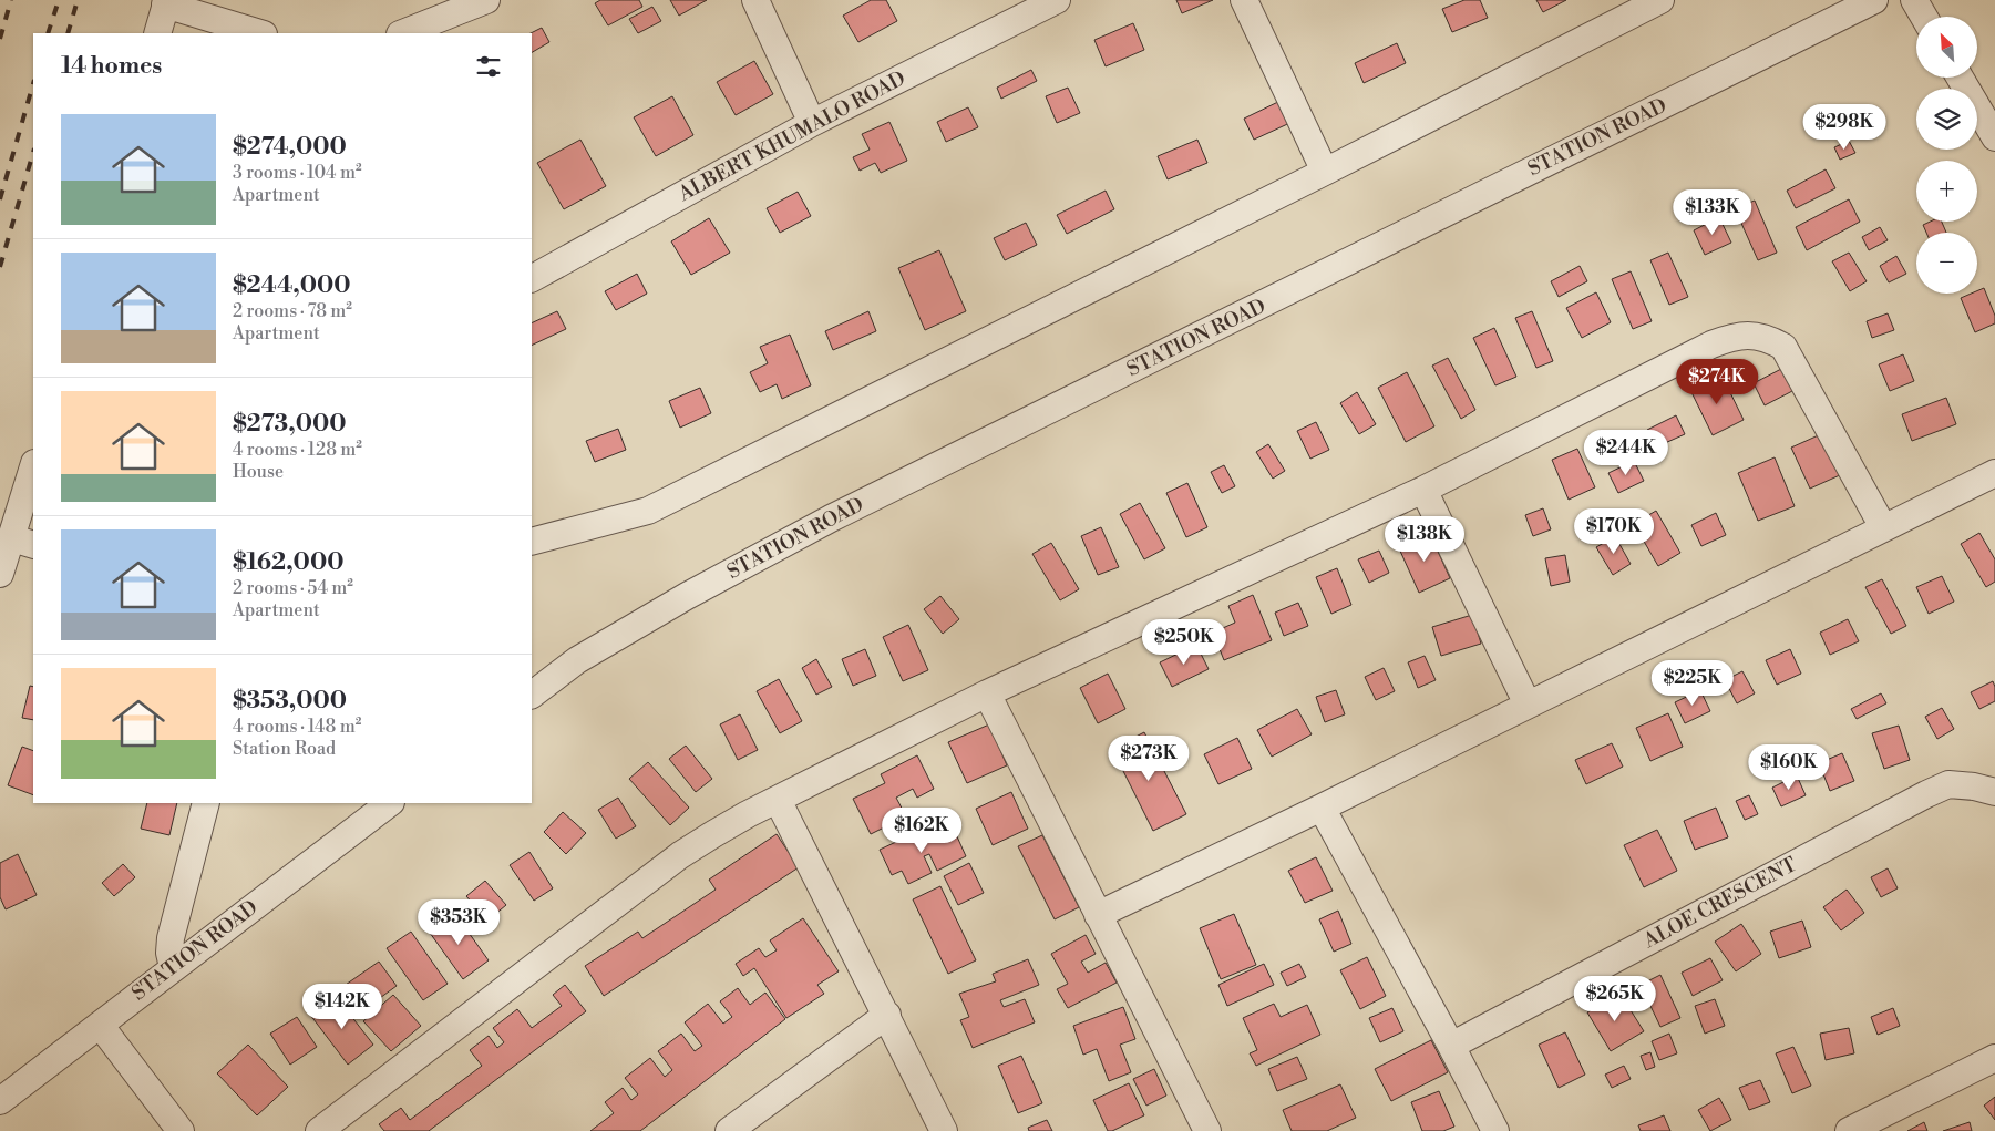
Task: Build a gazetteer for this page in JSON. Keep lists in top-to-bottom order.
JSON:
{
  "streets": {
    "street": ["ALBERT KHUMALO ROAD", "STATION ROAD", "ALOE CRESCENT"]
  },
  "north": "top left",
  "page": {
    "map_buttons": ["+", "−"],
    "heading": "14 homes",
    "list": [
      {
        "name": "$274,000",
        "note": "3 rooms · 104 m² · Apartment"
      },
      {
        "name": "$244,000",
        "note": "2 rooms · 78 m² · Apartment"
      },
      {
        "name": "$273,000",
        "note": "4 rooms · 128 m² · House"
      },
      {
        "name": "$162,000",
        "note": "2 rooms · 54 m² · Apartment"
      },
      {
        "name": "$353,000",
        "note": "4 rooms · 148 m² · Station Road"
      }
    ],
    "price": [
      "$298K",
      "$133K",
      "$274K",
      "$244K",
      "$170K",
      "$138K",
      "$250K",
      "$225K",
      "$273K",
      "$160K",
      "$162K",
      "$353K",
      "$265K",
      "$142K"
    ]
  }
}
